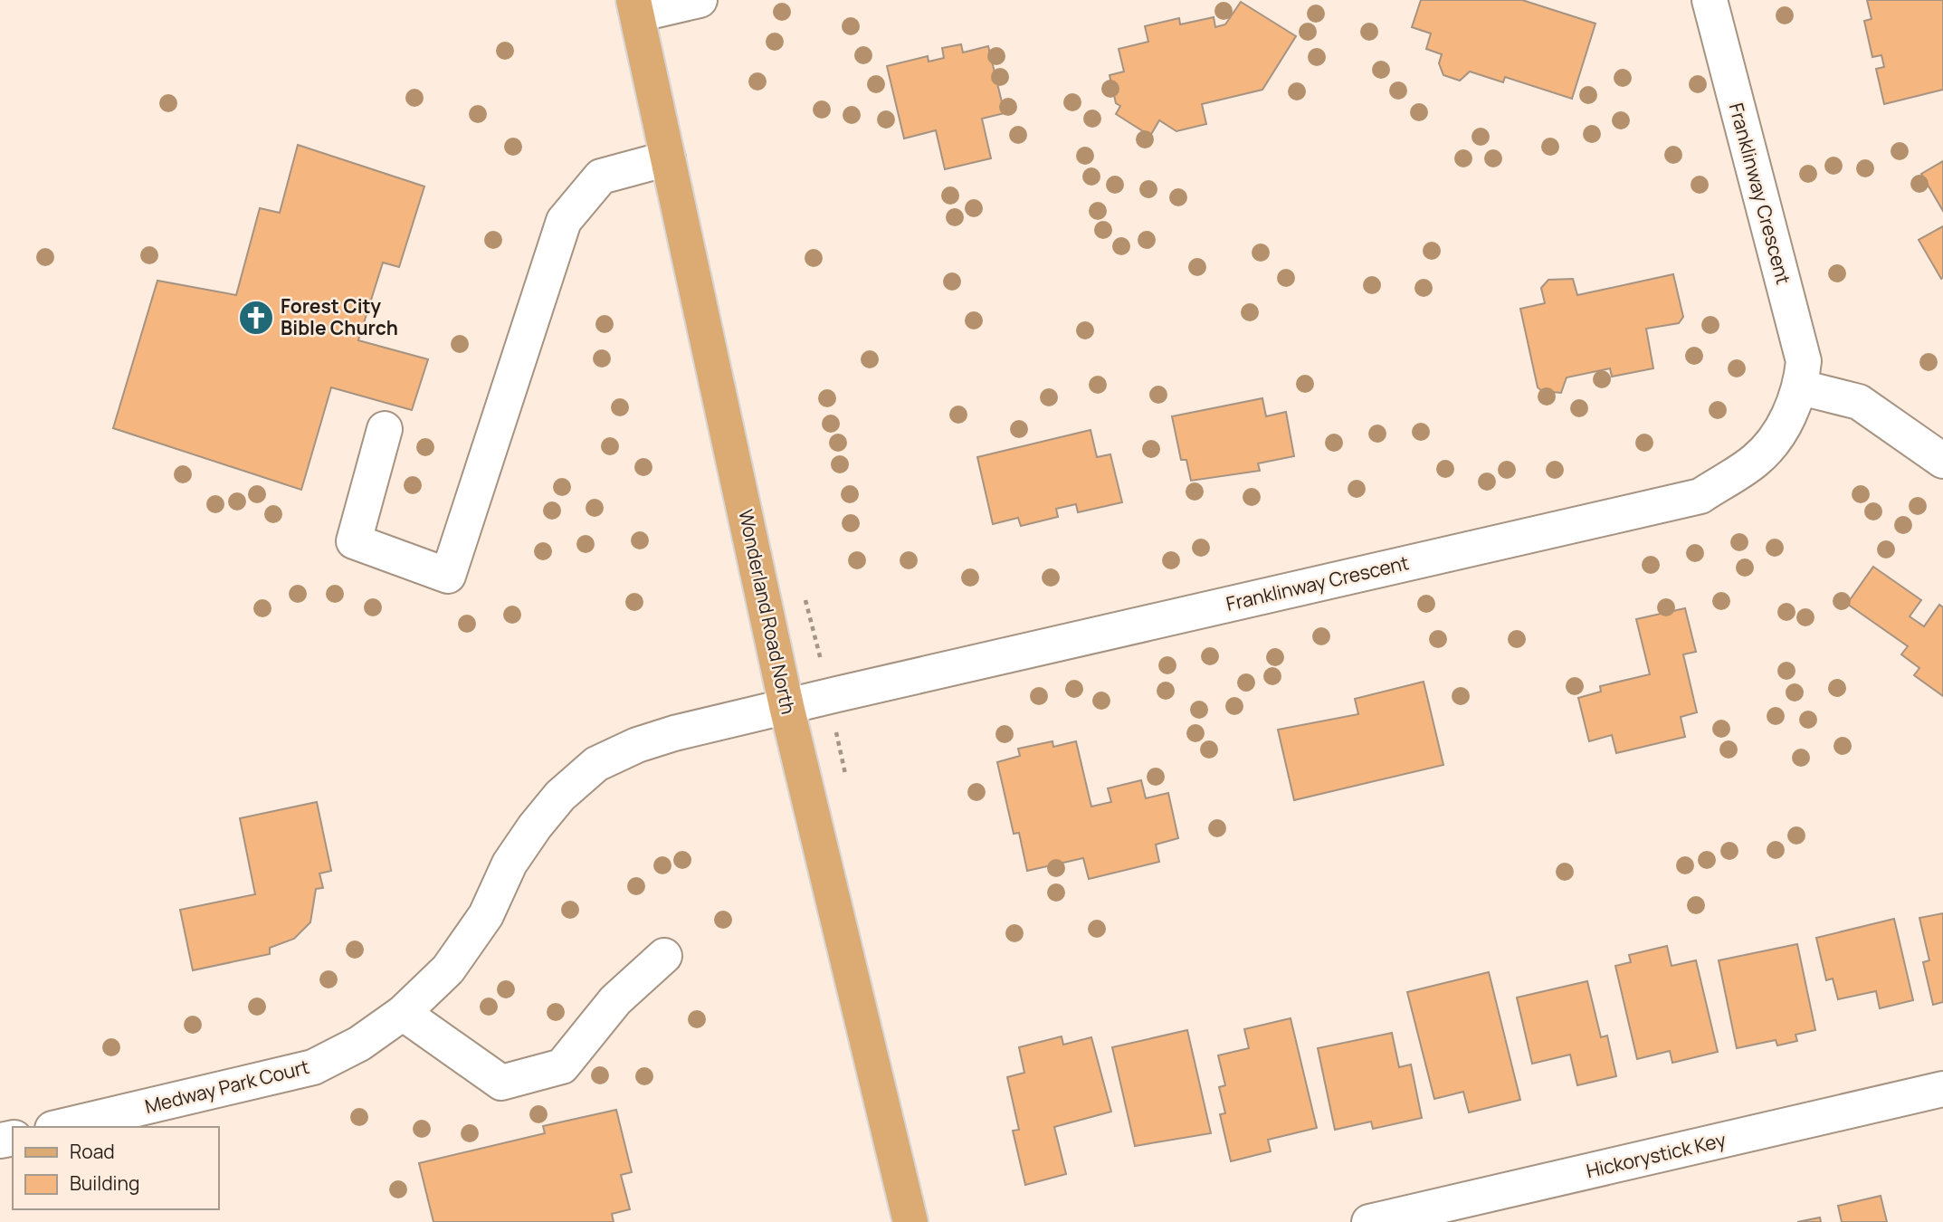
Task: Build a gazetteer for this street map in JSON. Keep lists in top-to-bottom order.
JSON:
{
  "streets": {
    "main road": ["Wonderland Road North"],
    "street": ["Franklinway Crescent", "Medway Park Court", "Hickorystick Key"]
  },
  "crossings": [
    ["Franklinway Crescent", "Wonderland Road North"],
    ["Franklinway Crescent", "Medway Park Court"],
    ["Wonderland Road North", "Medway Park Court"]
  ],
  "places": {
    "church": ["Forest City Bible Church"]
  },
  "legend": ["Road", "Building"]
}
